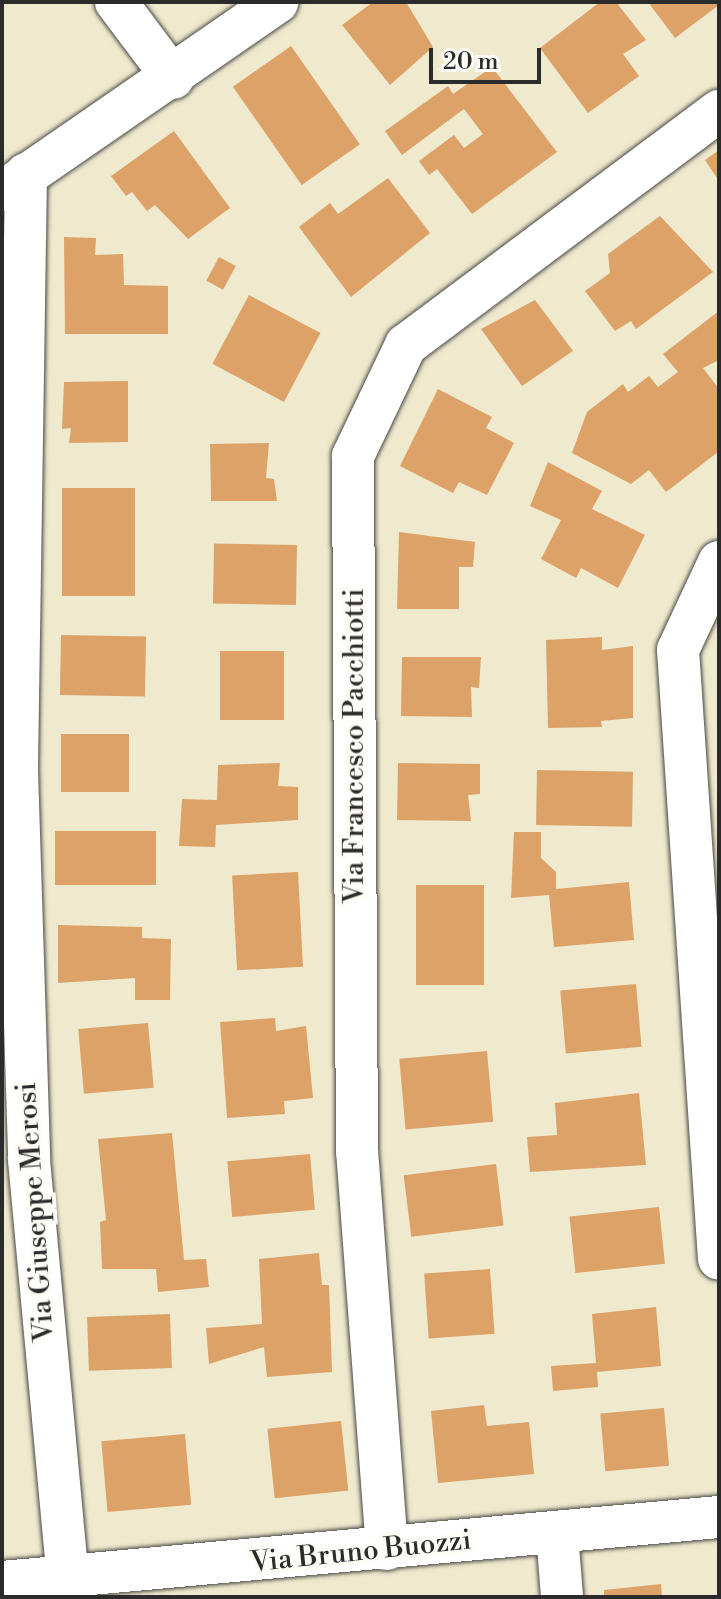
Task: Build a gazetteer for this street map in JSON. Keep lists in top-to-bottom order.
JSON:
{
  "streets": {
    "street": ["Via Francesco Pacchiotti", "Via Giuseppe Merosi", "Via Bruno Buozzi"]
  },
  "crossings": [
    ["Via Francesco Pacchiotti", "Via Bruno Buozzi"],
    ["Via Giuseppe Merosi", "Via Bruno Buozzi"]
  ],
  "scale_bar": "20 m"
}
